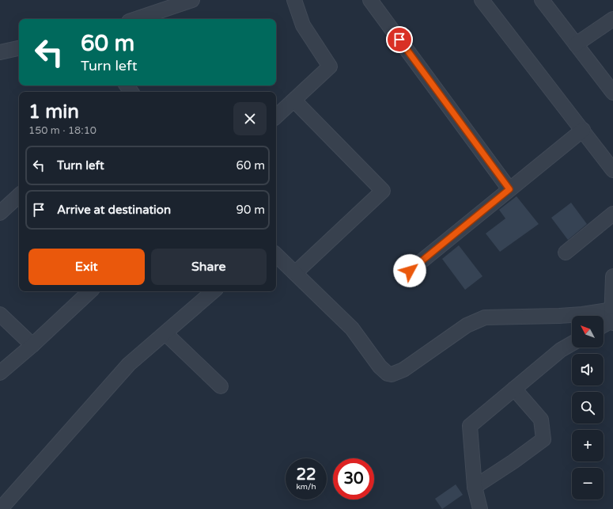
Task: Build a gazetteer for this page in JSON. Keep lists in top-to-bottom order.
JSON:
{
  "north": "top left",
  "page": {
    "turn": ["60 m", "Turn left"],
    "heading": ["1 min", "150 m · 18:10"],
    "list": [
      {
        "name": "Turn left",
        "value": "60 m"
      },
      {
        "name": "Arrive at destination",
        "value": "90 m"
      }
    ],
    "buttons": ["Exit", "Share"],
    "map_buttons": ["+", "−"],
    "speed": "22 km/h",
    "limit": "30"
  }
}
